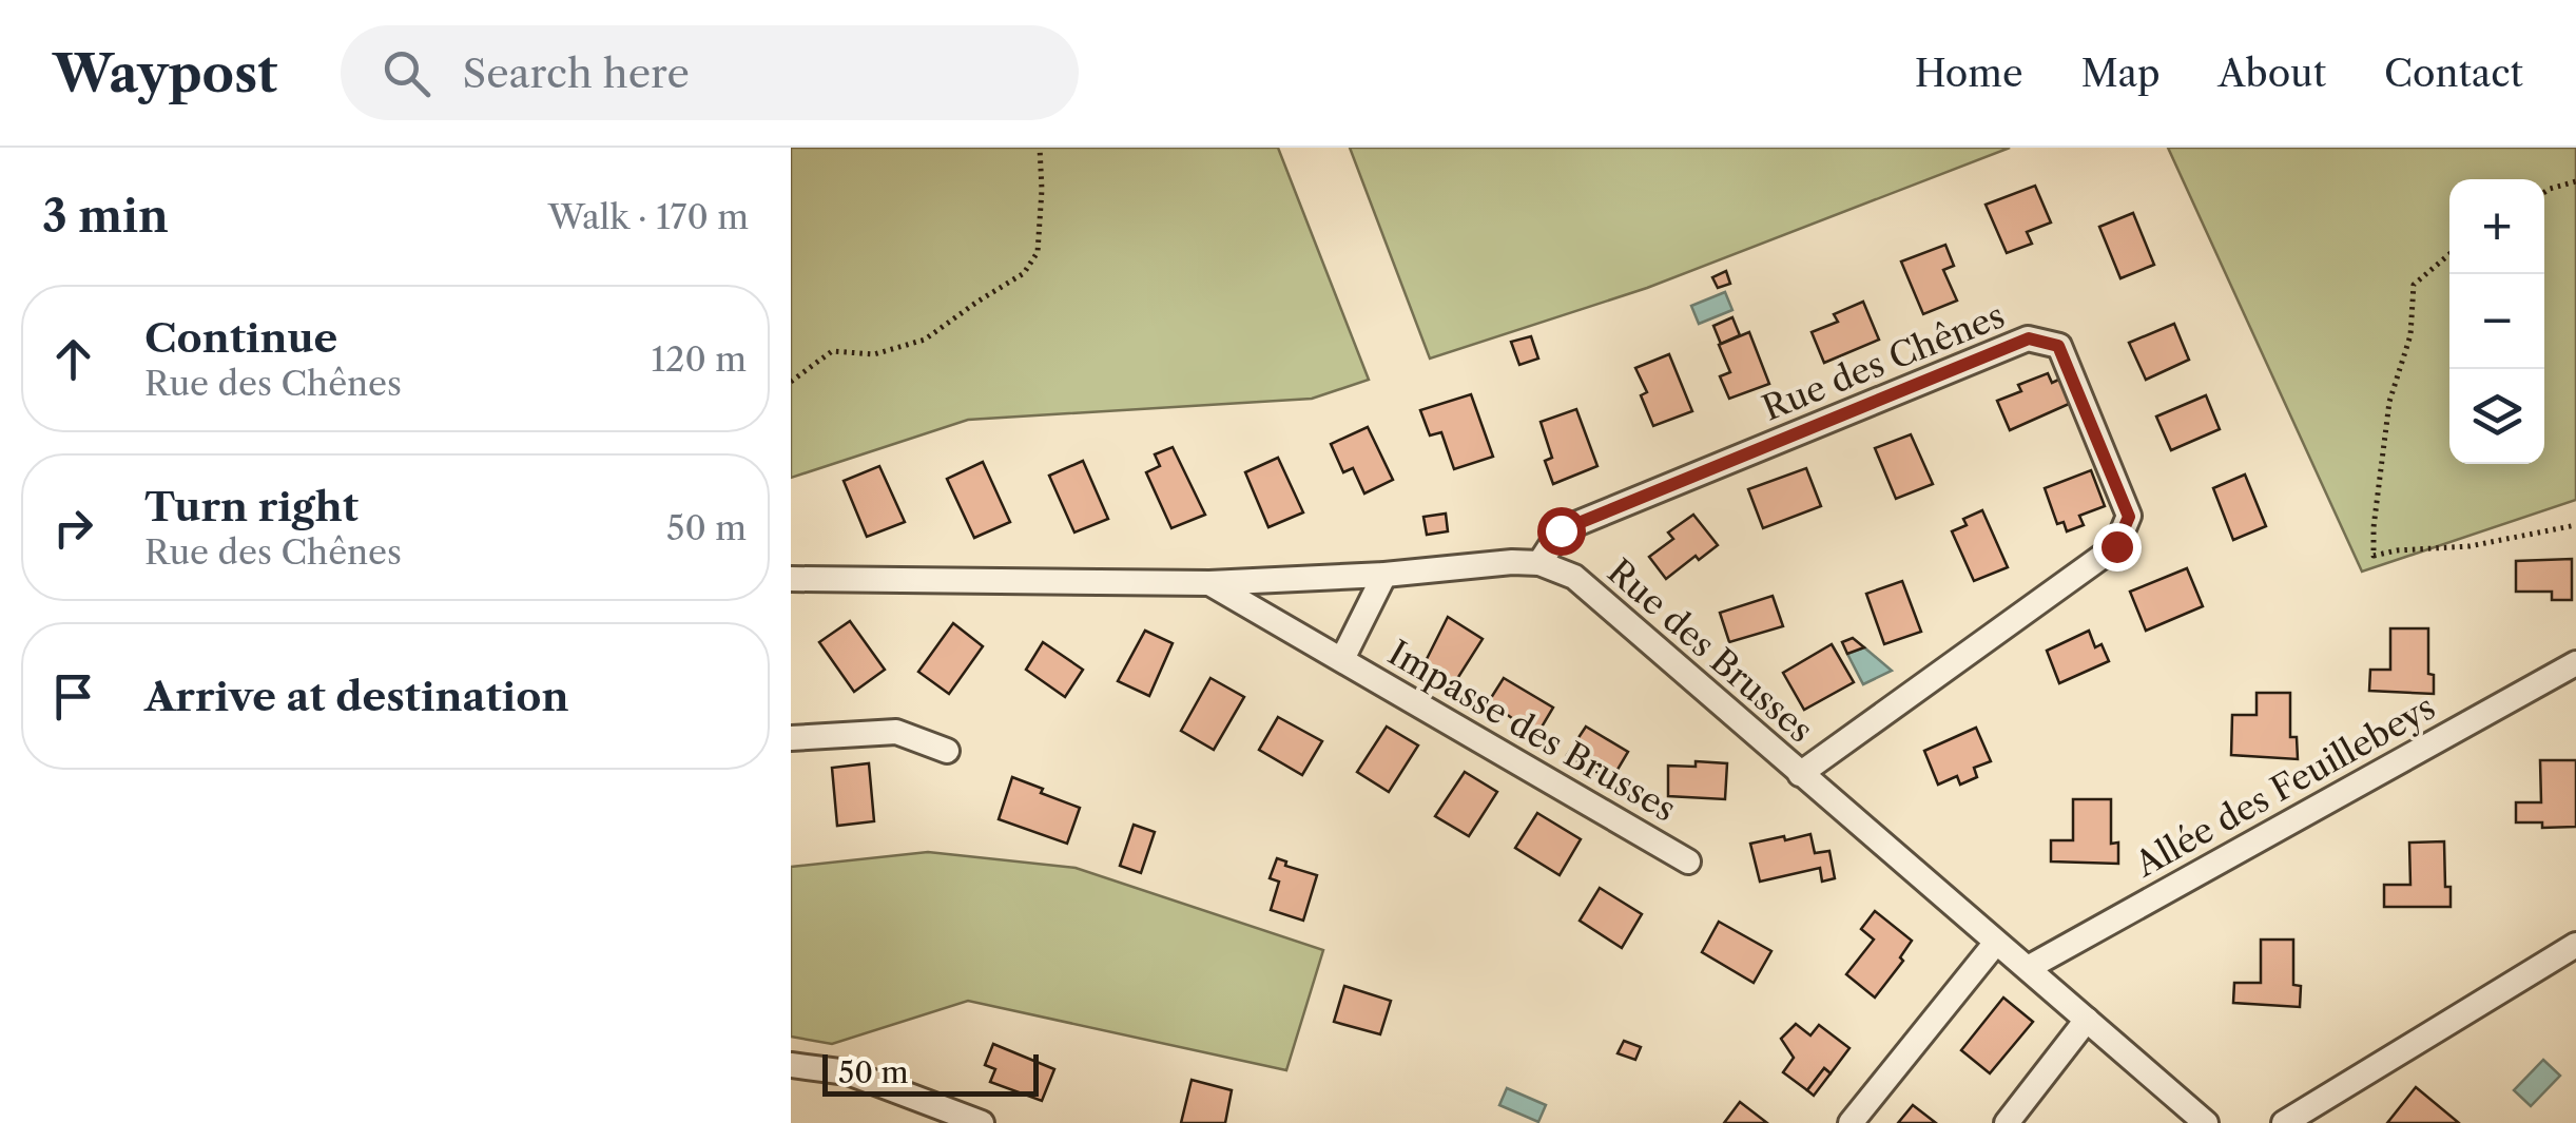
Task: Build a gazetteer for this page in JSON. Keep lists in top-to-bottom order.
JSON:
{
  "streets": {
    "street": [
      "Rue des Chênes",
      "Rue des Brusses",
      "Impasse des Brusses",
      "Allée des Feuillebeys"
    ]
  },
  "crossings": [
    ["Rue des Chênes", "Rue des Brusses"],
    ["Rue des Brusses", "Impasse des Brusses"],
    ["Rue des Brusses", "Allée des Feuillebeys"]
  ],
  "scale_bar": "50 m",
  "page": {
    "header": "Waypost",
    "search": "Search here",
    "nav": [
      "Home",
      "Map",
      "About",
      "Contact"
    ],
    "heading": ["3 min", "Walk · 170 m"],
    "map_buttons": ["+", "−"],
    "list": [
      ["Continue", "Rue des Chênes", "120 m"],
      ["Turn right", "Rue des Chênes", "50 m"],
      "Arrive at destination"
    ],
    "scale": "50 m"
  }
}
